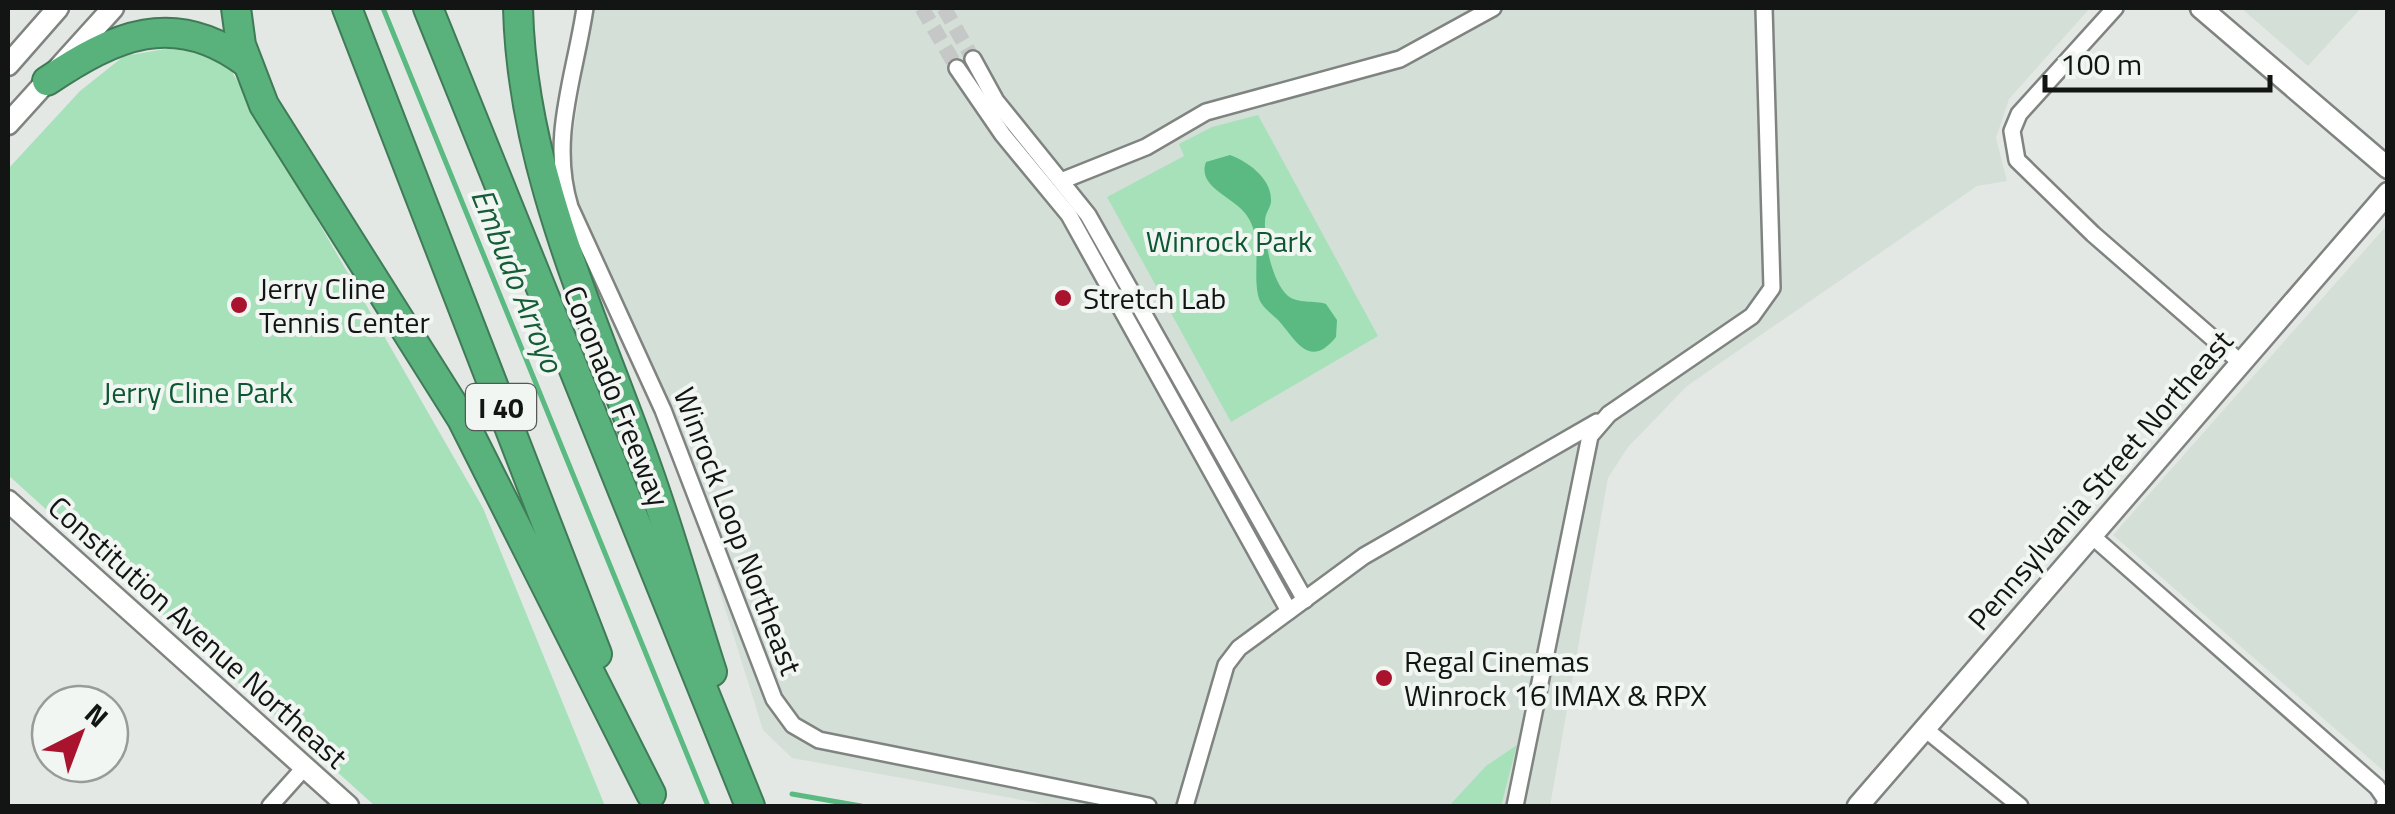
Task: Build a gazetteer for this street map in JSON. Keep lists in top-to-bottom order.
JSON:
{
  "streets": {
    "highway": ["Coronado Freeway", "I 40"],
    "street": ["Pennsylvania Street Northeast", "Winrock Loop Northeast", "Constitution Avenue Northeast"]
  },
  "water": ["Embudo Arroyo"],
  "parks": ["Winrock Park", "Jerry Cline Park"],
  "places": ["Stretch Lab", "Jerry Cline Tennis Center", "Regal Cinemas Winrock 16 IMAX & RPX"],
  "scale_bar": "100 m",
  "north": "top right"
}
